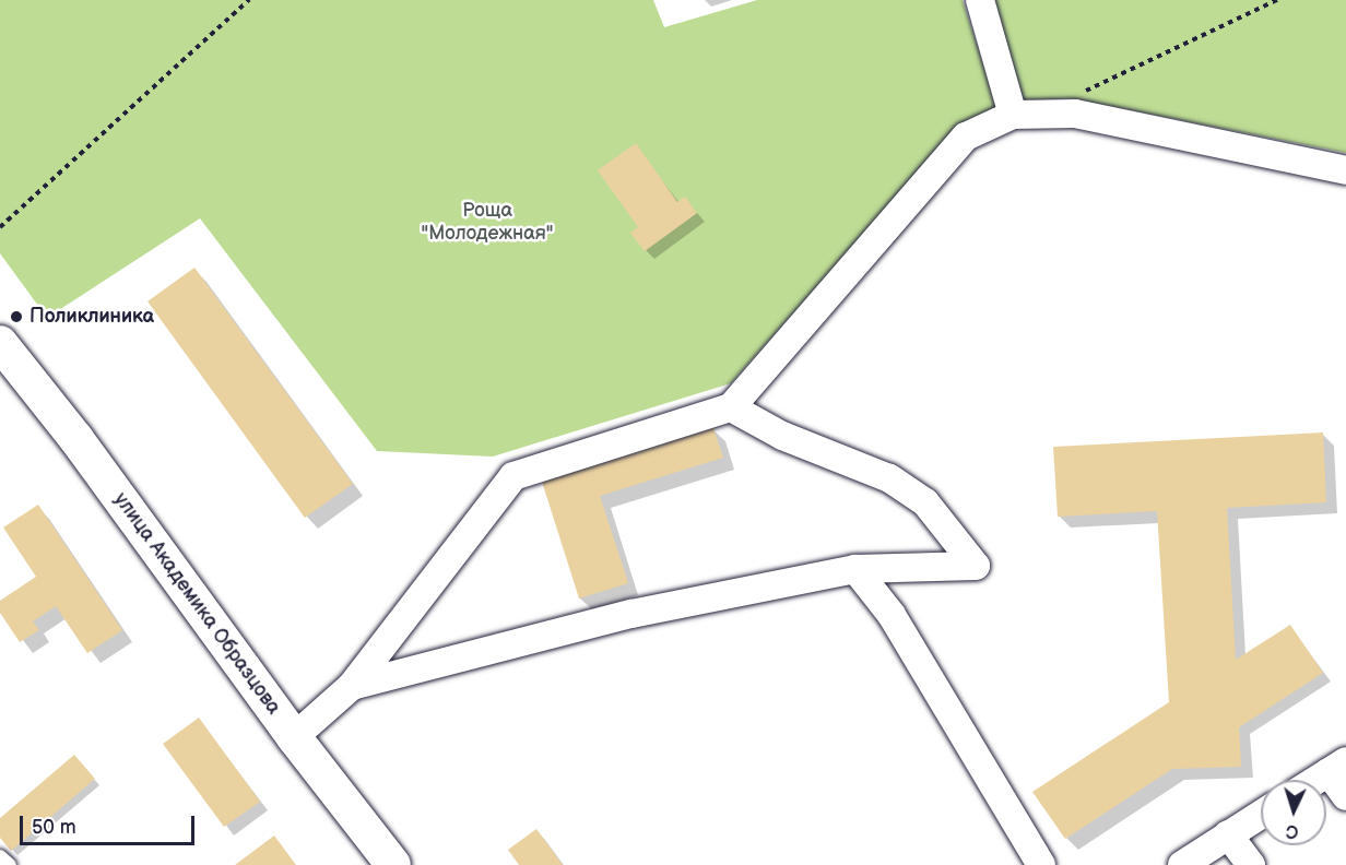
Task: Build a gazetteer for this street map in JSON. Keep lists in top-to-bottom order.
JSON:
{
  "streets": {
    "street": ["улица Академика Образцова"]
  },
  "parks": ["Роща \"Молодежная\""],
  "places": ["Поликлиника"],
  "scale_bar": "50 m",
  "north": "bottom"
}
